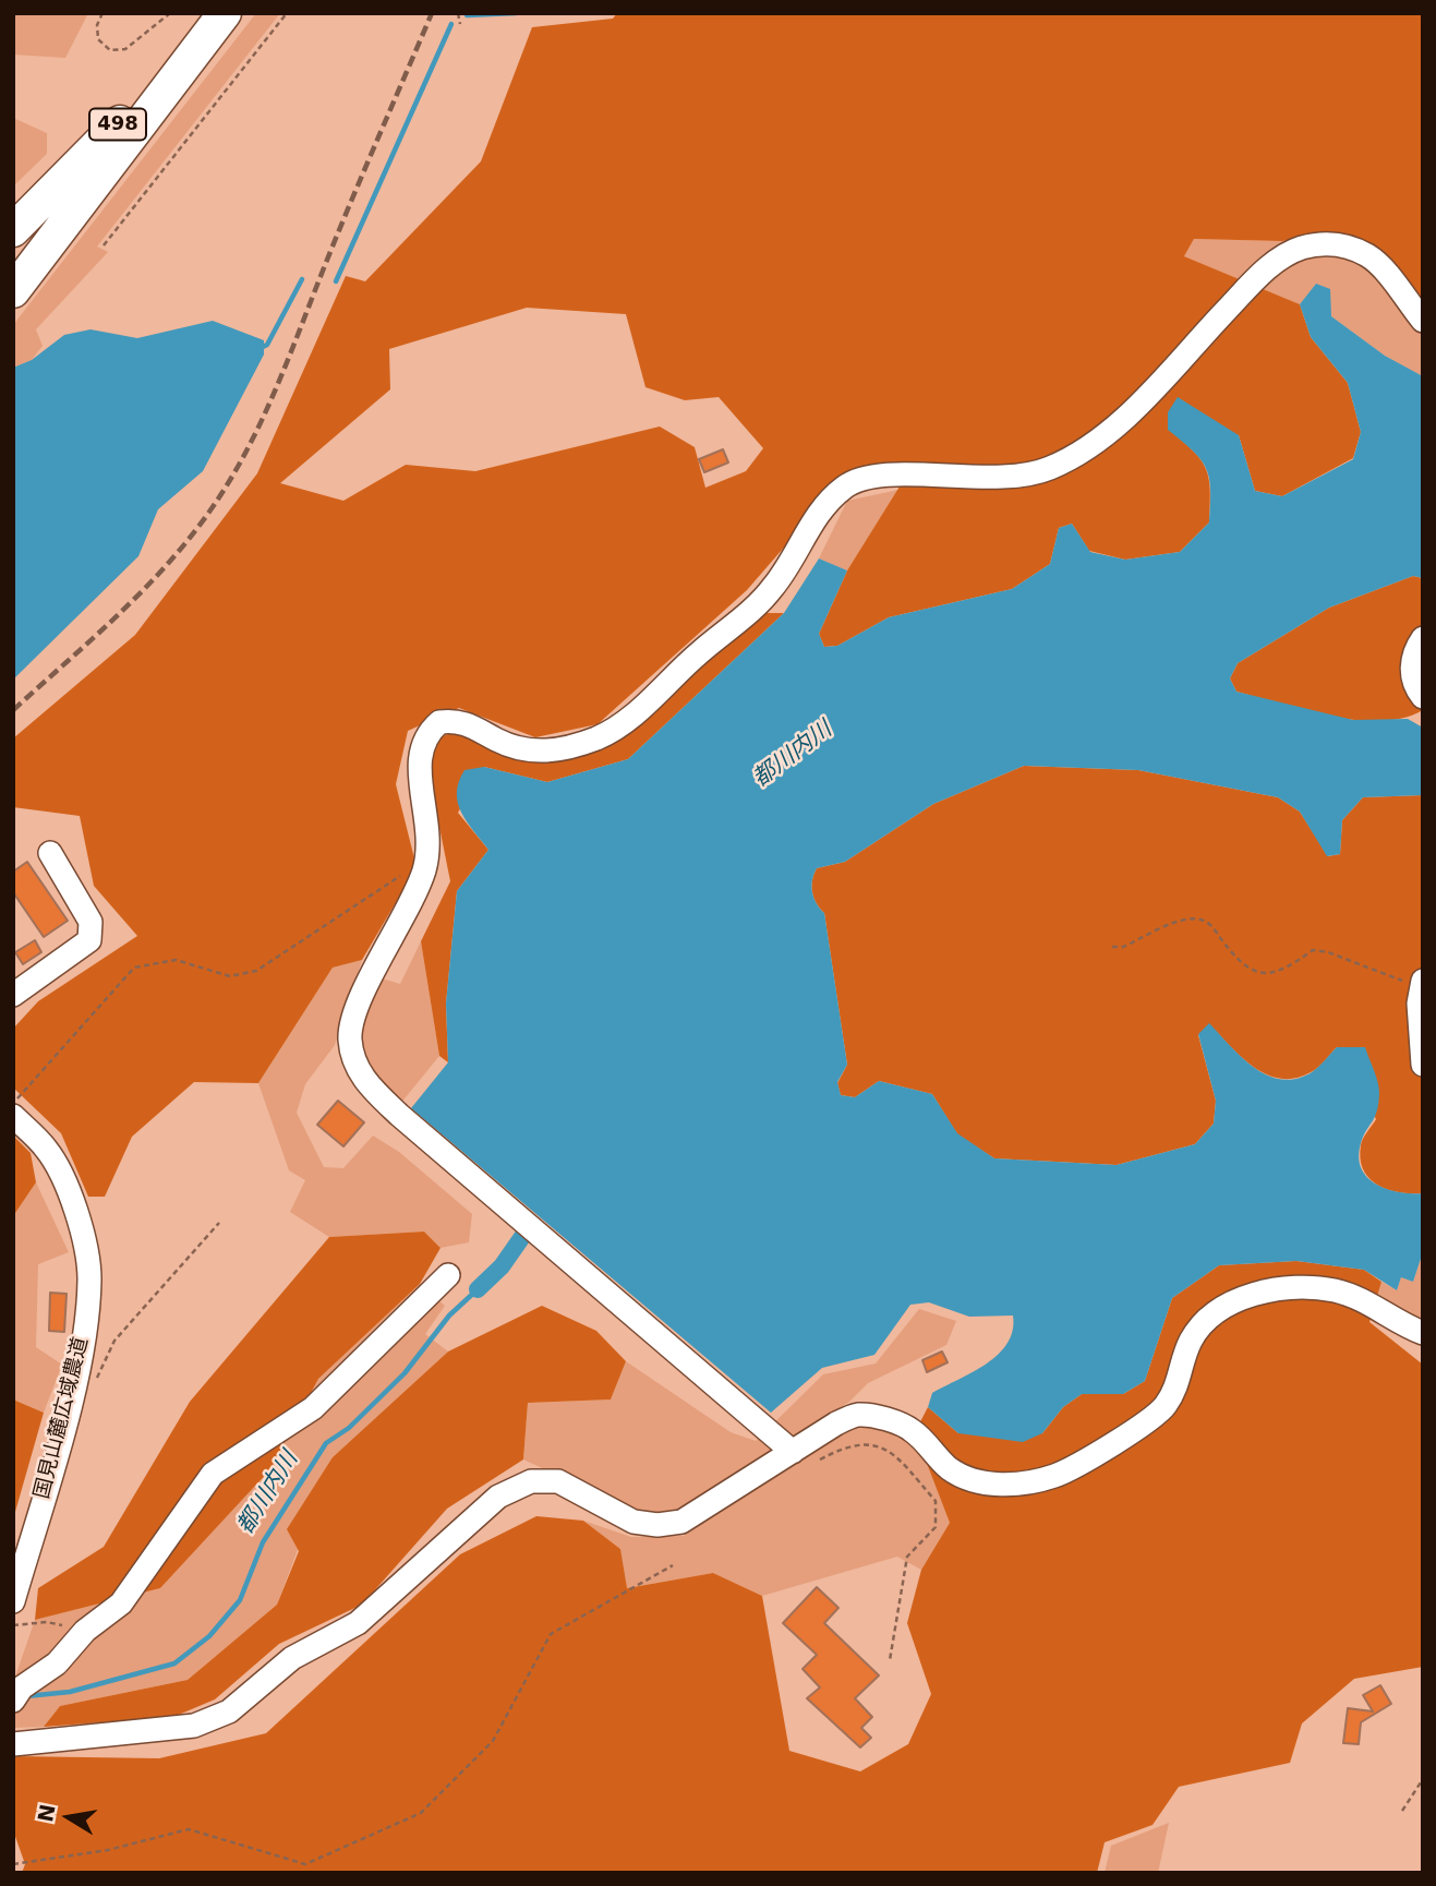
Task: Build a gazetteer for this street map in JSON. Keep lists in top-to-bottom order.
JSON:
{
  "streets": {
    "highway": ["498"],
    "street": ["国見山麓広域農道"]
  },
  "water": ["都川内川"],
  "north": "left"
}
